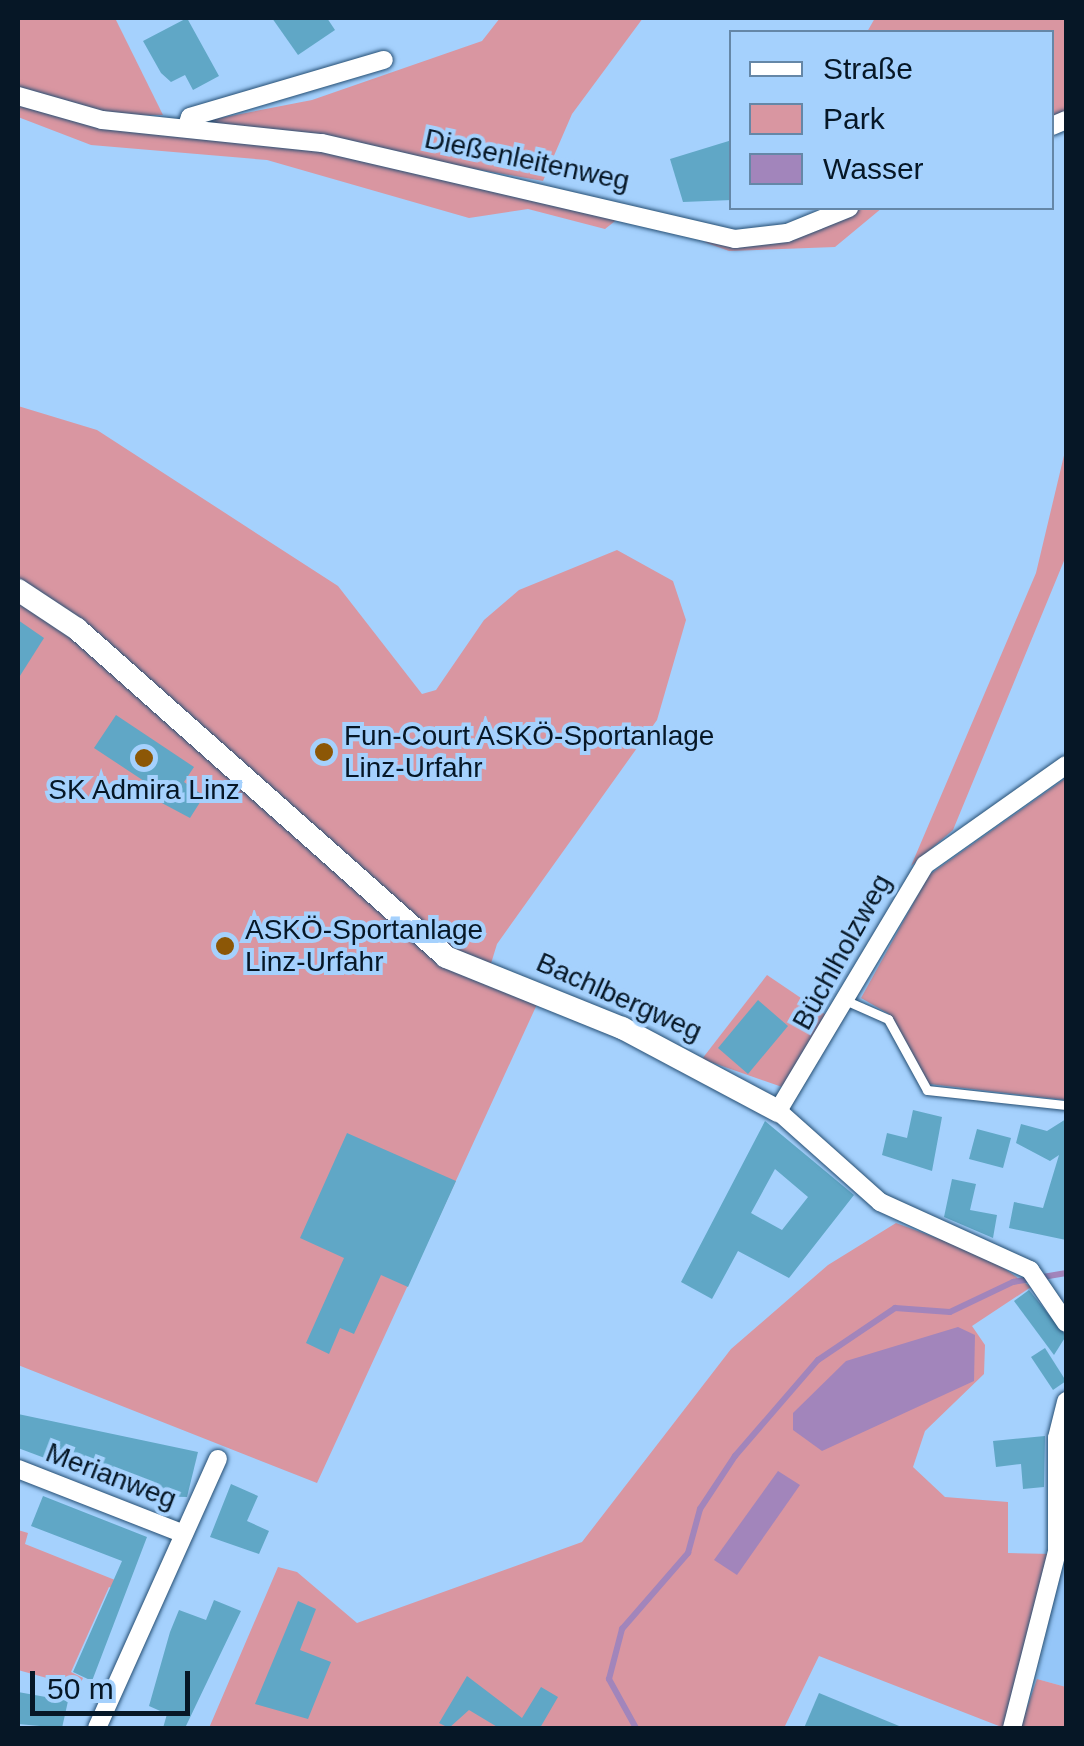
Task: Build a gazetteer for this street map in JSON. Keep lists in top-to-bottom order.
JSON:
{
  "streets": {
    "street": [
      "Dießenleitenweg",
      "Büchlholzweg",
      "Bachlbergweg",
      "Merianweg"
    ]
  },
  "crossings": [
    ["Büchlholzweg", "Bachlbergweg"]
  ],
  "places": ["Fun-Court ASKÖ-Sportanlage Linz-Urfahr", "SK Admira Linz", "ASKÖ-Sportanlage Linz-Urfahr"],
  "legend": ["Straße", "Park", "Wasser"],
  "scale_bar": "50 m"
}
